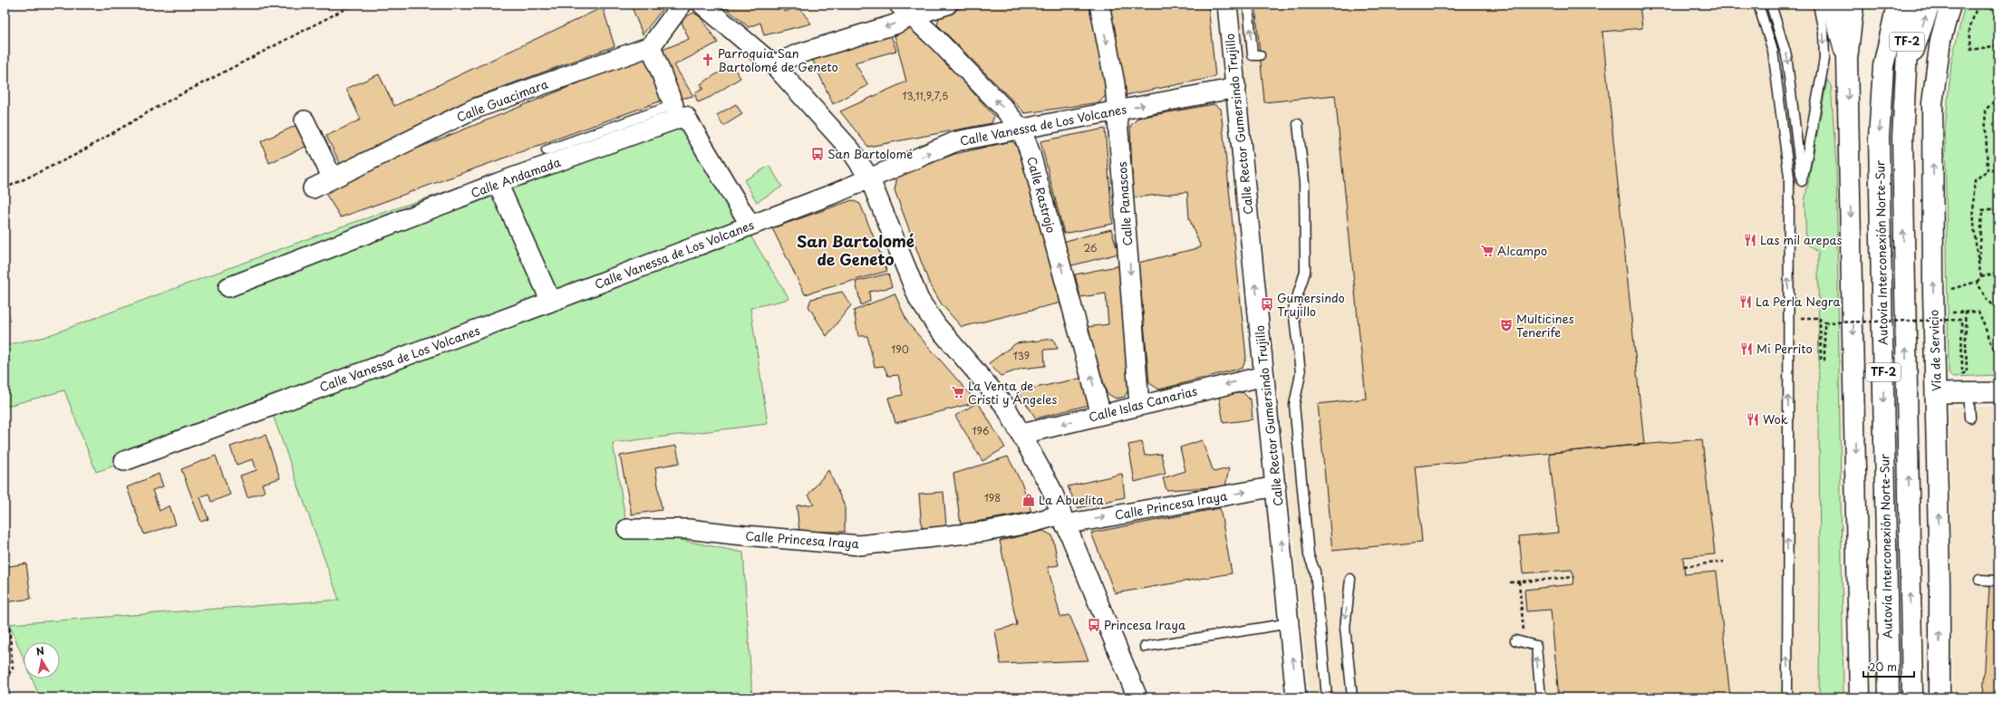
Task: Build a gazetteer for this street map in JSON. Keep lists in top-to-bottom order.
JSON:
{
  "streets": {
    "main road": ["TF-2", "Autovía Interconexión Norte-Sur", "Vía de Servicio"],
    "street": [
      "Calle Guacimara",
      "Calle Rector Gumersindo Trujillo",
      "Calle Vanessa de Los Volcanes",
      "Calle Andamada",
      "Calle Rastrojo",
      "Calle Panascos",
      "Calle Islas Canarias",
      "Calle Princesa Iraya"
    ]
  },
  "crossings": [
    ["Calle Rector Gumersindo Trujillo", "Calle Vanessa de Los Volcanes"],
    ["Calle Rector Gumersindo Trujillo", "Calle Islas Canarias"],
    ["Calle Rector Gumersindo Trujillo", "Calle Princesa Iraya"],
    ["Calle Vanessa de Los Volcanes", "Calle Andamada"],
    ["Calle Vanessa de Los Volcanes", "Calle Rastrojo"],
    ["Calle Vanessa de Los Volcanes", "Calle Panascos"],
    ["Calle Rastrojo", "Calle Islas Canarias"],
    ["Calle Panascos", "Calle Islas Canarias"]
  ],
  "one_way": ["Calle Rector Gumersindo Trujillo", "Calle Panascos", "Calle Islas Canarias"],
  "districts": ["San Bartolomé de Geneto"],
  "places": {
    "church": ["Parroquia San Bartolomé de Geneto"],
    "bus stop": ["San Bartolomé", "Gumersindo Trujillo", "Princesa Iraya"],
    "restaurant": [
      "Las mil arepas",
      "La Perla Negra",
      "Mi Perrito",
      "Wok"
    ],
    "supermarket": ["Alcampo", "La Venta de Cristi y Ángeles"],
    "theatre": ["Multicines Tenerife"],
    "shop": ["La Abuelita"]
  },
  "house_numbers": [
    "13,11,9,7,5",
    "26",
    "190",
    "139",
    "196",
    "198"
  ],
  "scale_bar": "20 m",
  "north": "top"
}
